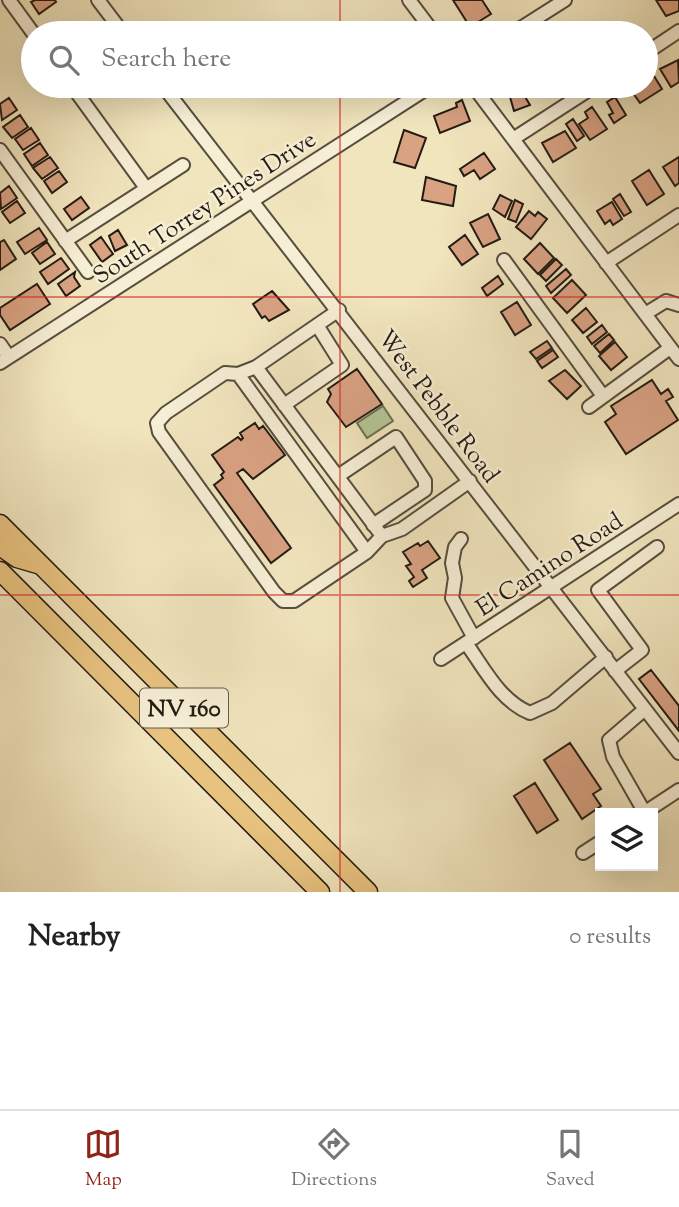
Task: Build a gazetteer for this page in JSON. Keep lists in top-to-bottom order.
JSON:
{
  "streets": {
    "highway": ["NV 160"],
    "street": ["South Torrey Pines Drive", "West Pebble Road", "El Camino Road"]
  },
  "crossings": [
    ["South Torrey Pines Drive", "West Pebble Road"],
    ["West Pebble Road", "El Camino Road"]
  ],
  "page": {
    "search": "Search here",
    "heading": ["Nearby", "0 results"],
    "nav": ["Map", "Directions", "Saved"]
  }
}
